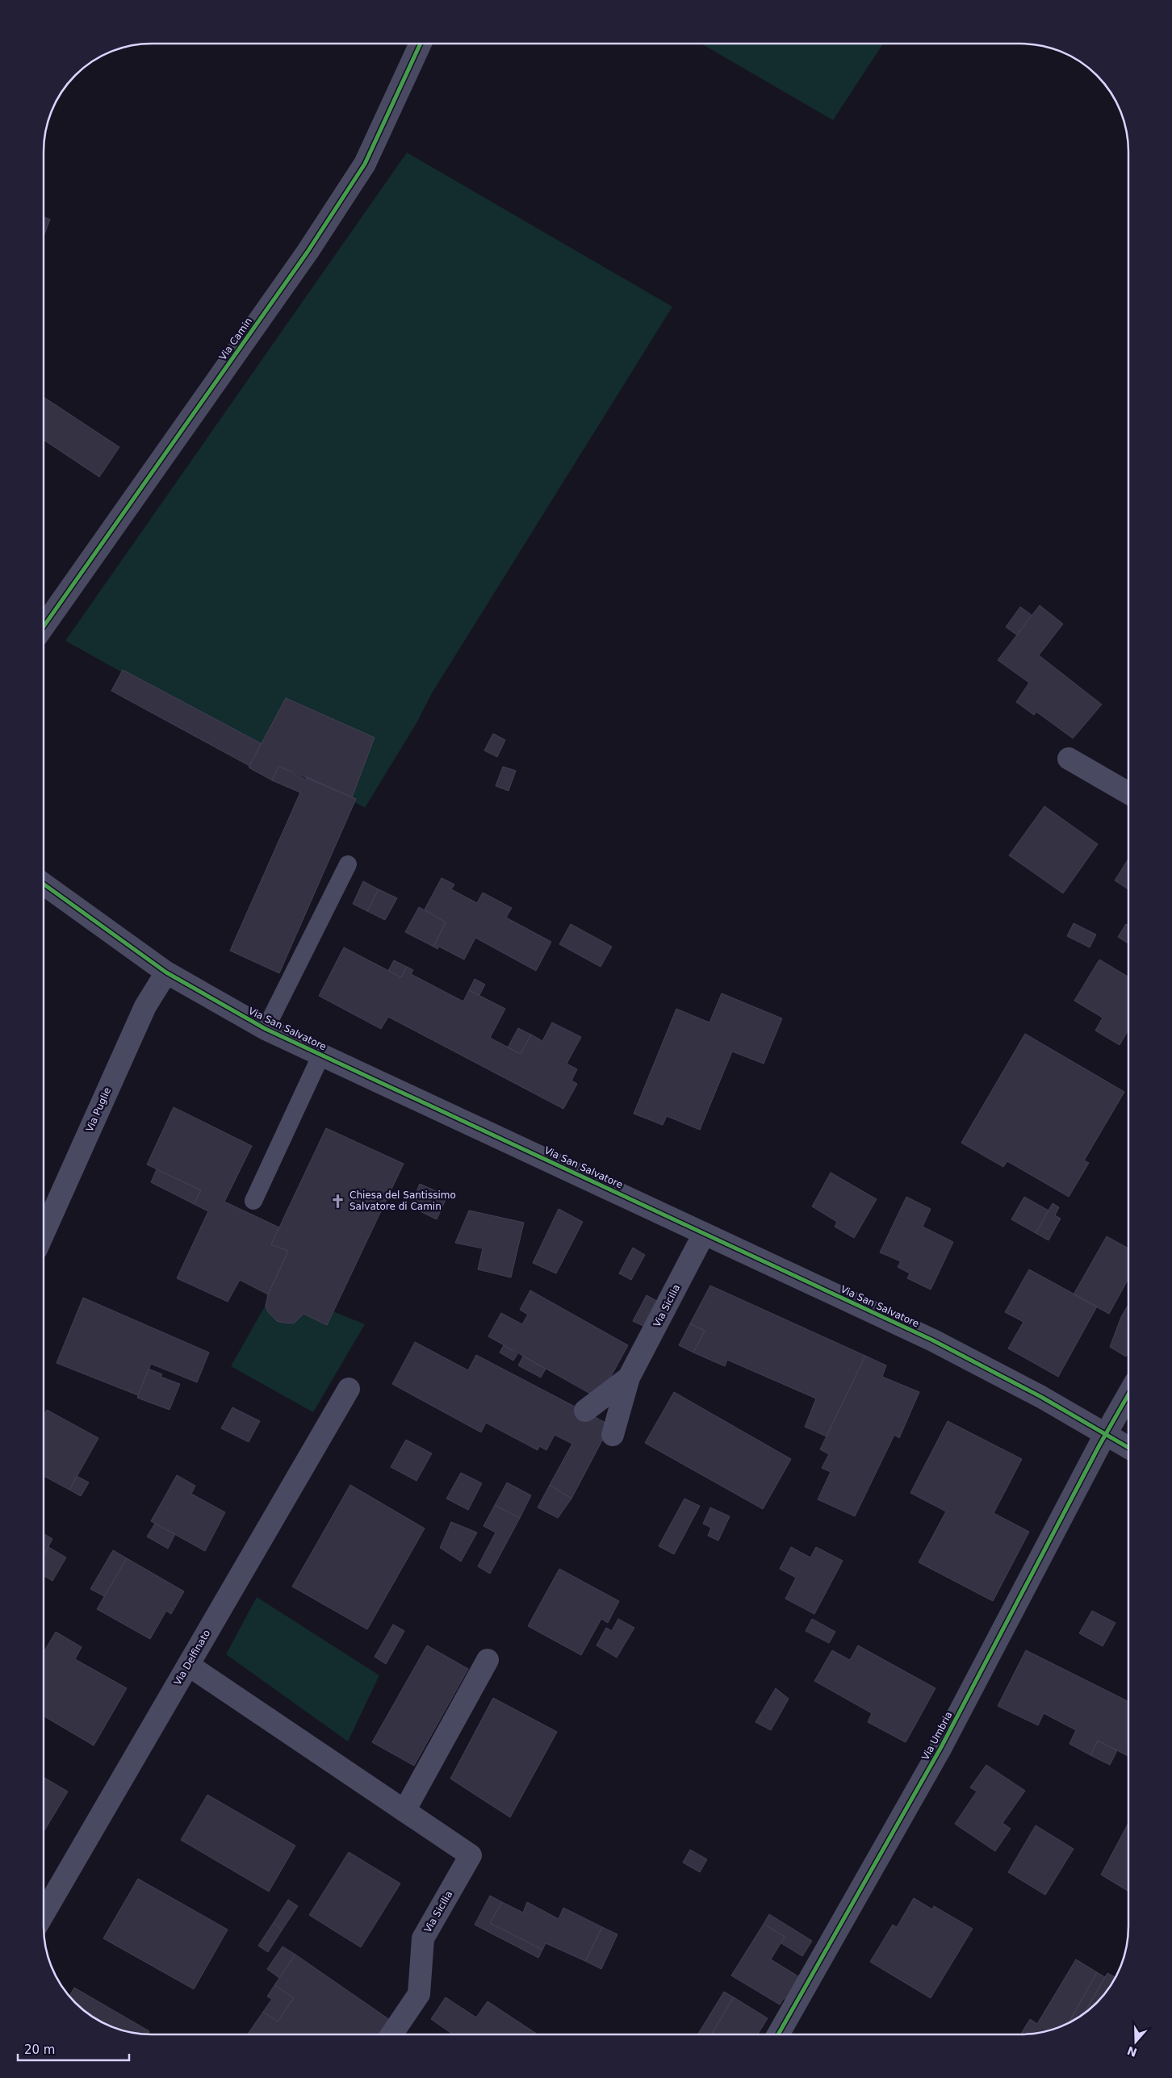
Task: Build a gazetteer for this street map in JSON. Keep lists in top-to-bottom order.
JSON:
{
  "streets": {
    "street": [
      "Via Camin",
      "Via San Salvatore",
      "Via Puglie",
      "Via Sicilia",
      "Via Delfinato",
      "Via Umbria"
    ]
  },
  "crossings": [
    ["Via San Salvatore", "Via Puglie"],
    ["Via San Salvatore", "Via Sicilia"],
    ["Via San Salvatore", "Via Umbria"],
    ["Via Sicilia", "Via Delfinato"]
  ],
  "places": {
    "church": ["Chiesa del Santissimo Salvatore di Camin"]
  },
  "scale_bar": "20 m",
  "north": "bottom"
}
